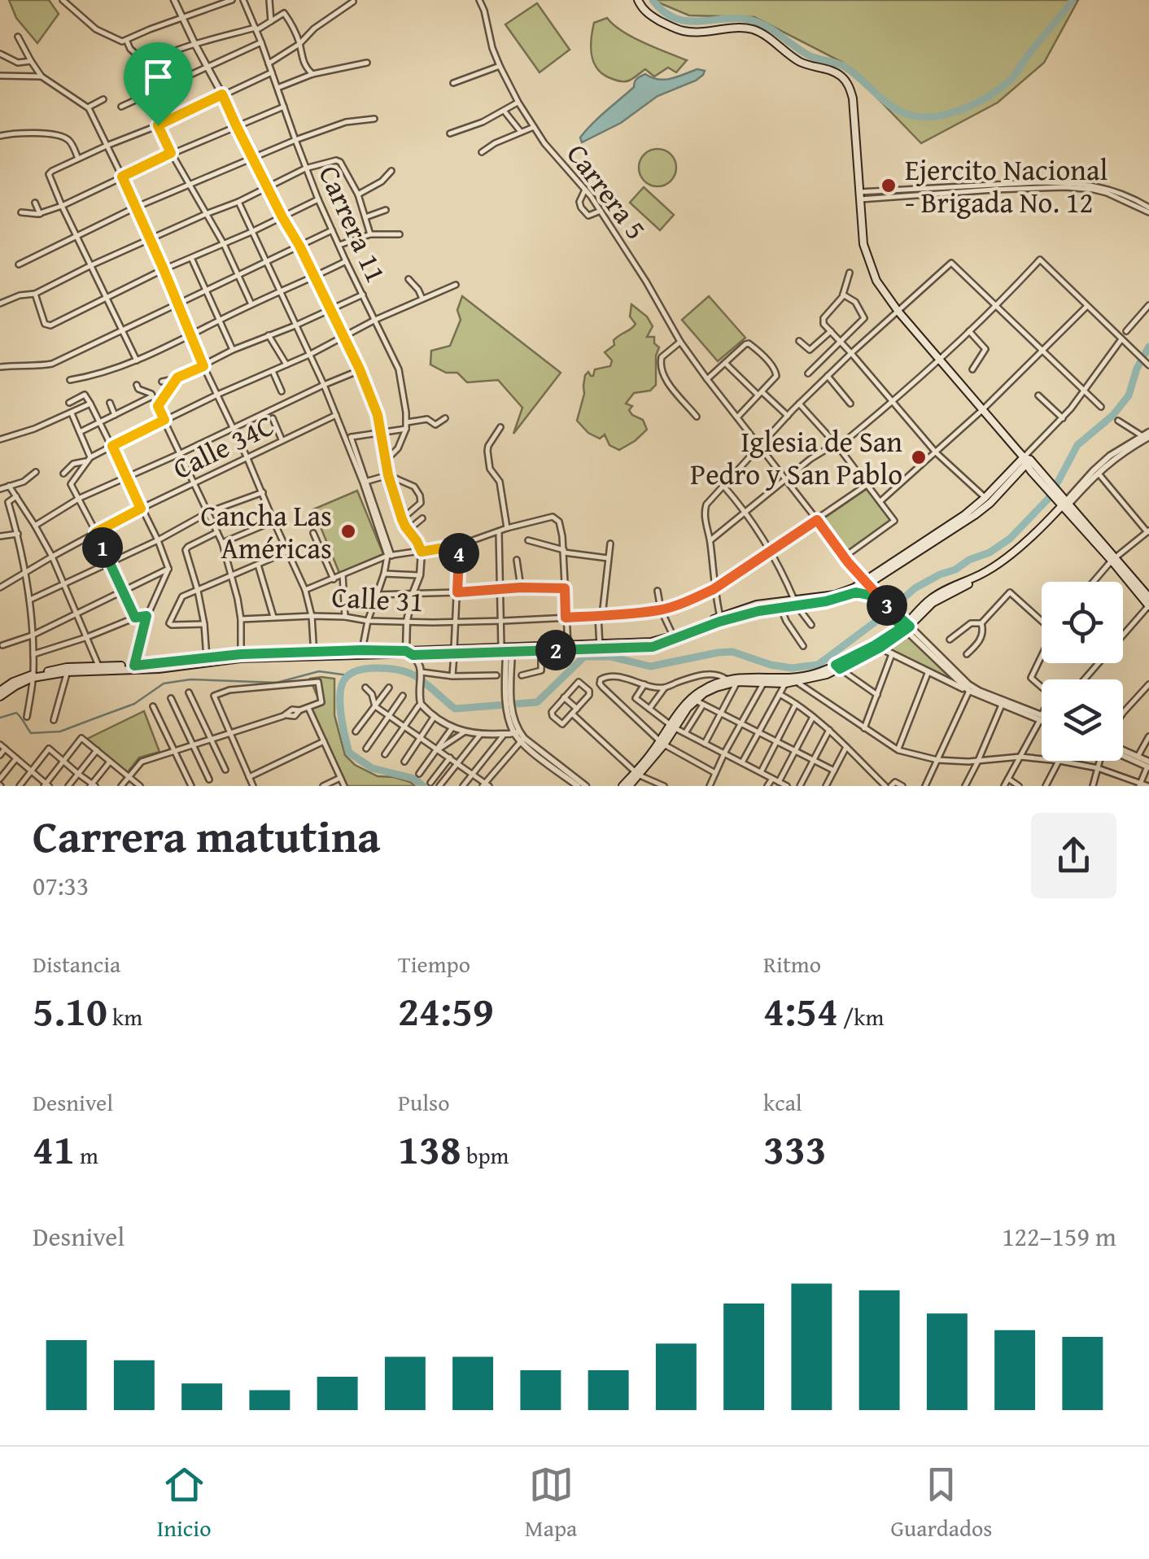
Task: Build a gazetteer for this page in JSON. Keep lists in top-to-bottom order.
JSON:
{
  "streets": {
    "street": [
      "Carrera 5",
      "Carrera 11",
      "Calle 34C",
      "Calle 31"
    ]
  },
  "crossings": [
    ["Carrera 5", "Calle 31"]
  ],
  "places": ["Ejercito Nacional - Brigada No. 12", "Iglesia de San Pedro y San Pablo", "Cancha Las Américas"],
  "page": {
    "pins": [
      "1",
      "4",
      "3",
      "2"
    ],
    "heading": ["Carrera matutina", "07:33"],
    "stats": [
      ["Distancia", "5.10 km"],
      ["Tiempo", "24:59"],
      ["Ritmo", "4:54 /km"],
      ["Desnivel", "41 m"],
      ["Pulso", "138 bpm"],
      ["kcal", "333"]
    ],
    "chart": ["Desnivel", "122–159 m"],
    "tabs": ["Inicio", "Mapa", "Guardados"]
  }
}
